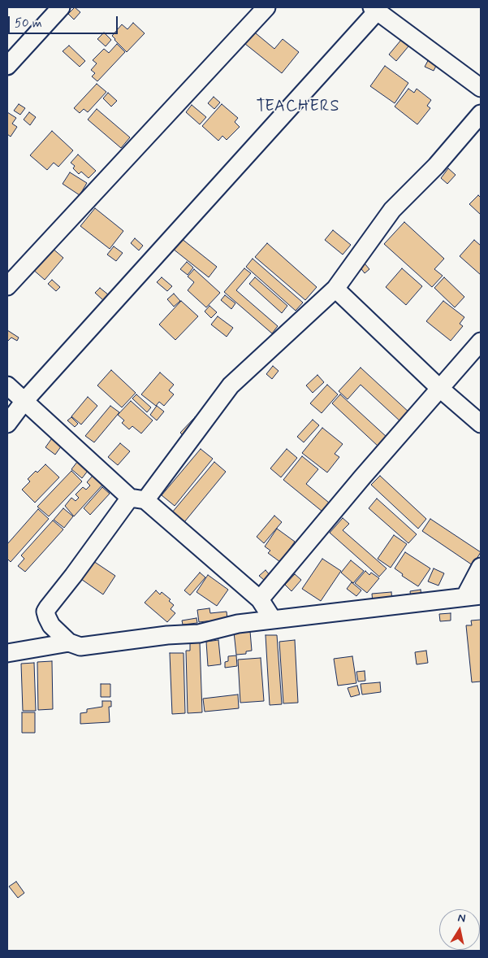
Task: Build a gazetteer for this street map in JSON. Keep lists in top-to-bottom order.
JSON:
{
  "districts": ["TEACHERS"],
  "scale_bar": "50 m",
  "north": "top"
}
